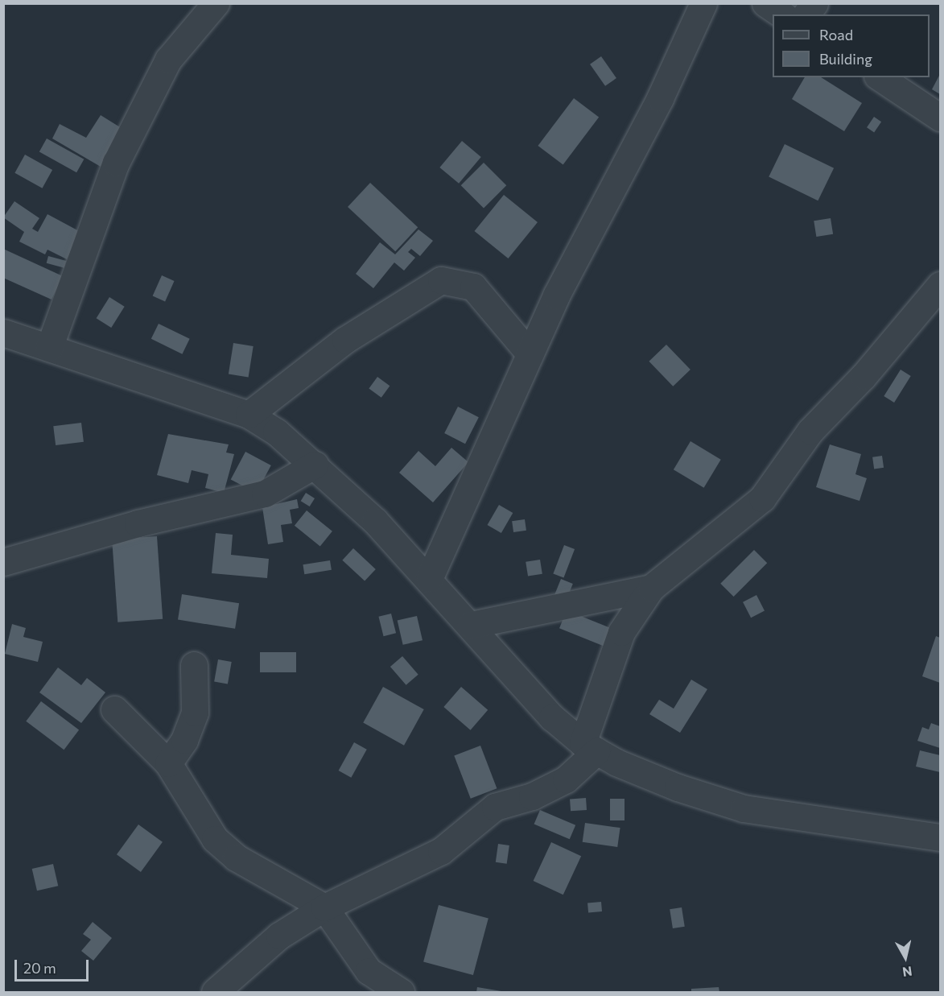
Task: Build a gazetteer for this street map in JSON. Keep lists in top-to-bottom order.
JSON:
{
  "legend": ["Road", "Building"],
  "scale_bar": "20 m",
  "north": "bottom"
}
